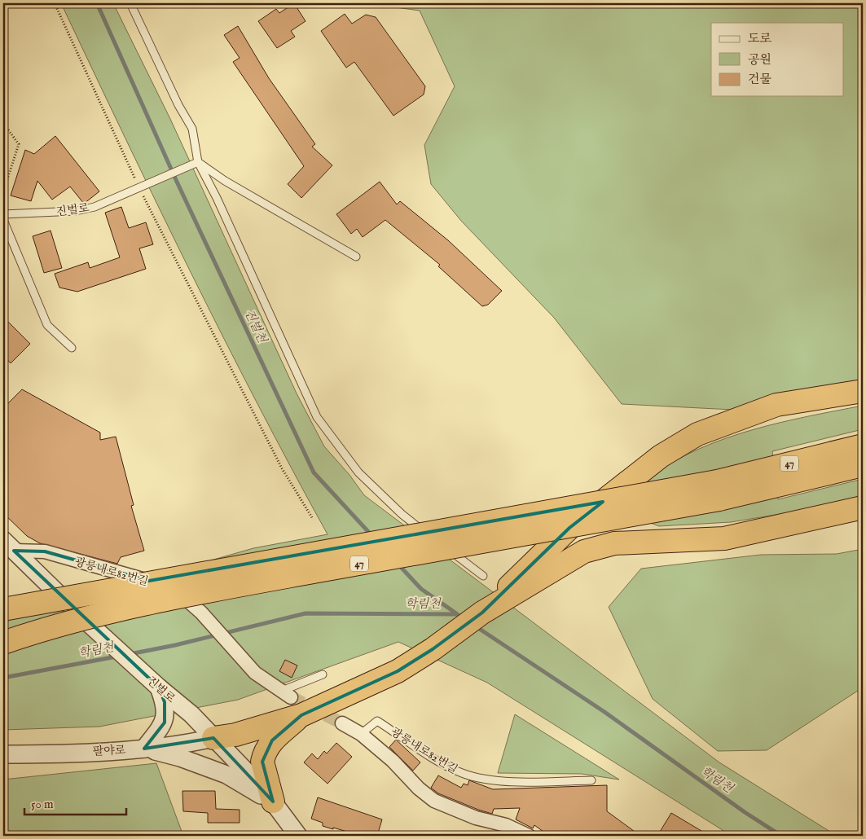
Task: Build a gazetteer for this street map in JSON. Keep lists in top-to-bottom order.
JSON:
{
  "streets": {
    "highway": ["47"],
    "street": ["진벌로", "광릉내로82번길", "팔야로"]
  },
  "crossings": [
    ["진벌로", "광릉내로82번길"],
    ["진벌로", "팔야로"]
  ],
  "water": ["진벌천", "학림천"],
  "legend": ["도로", "공원", "건물"],
  "scale_bar": "50 m"
}
